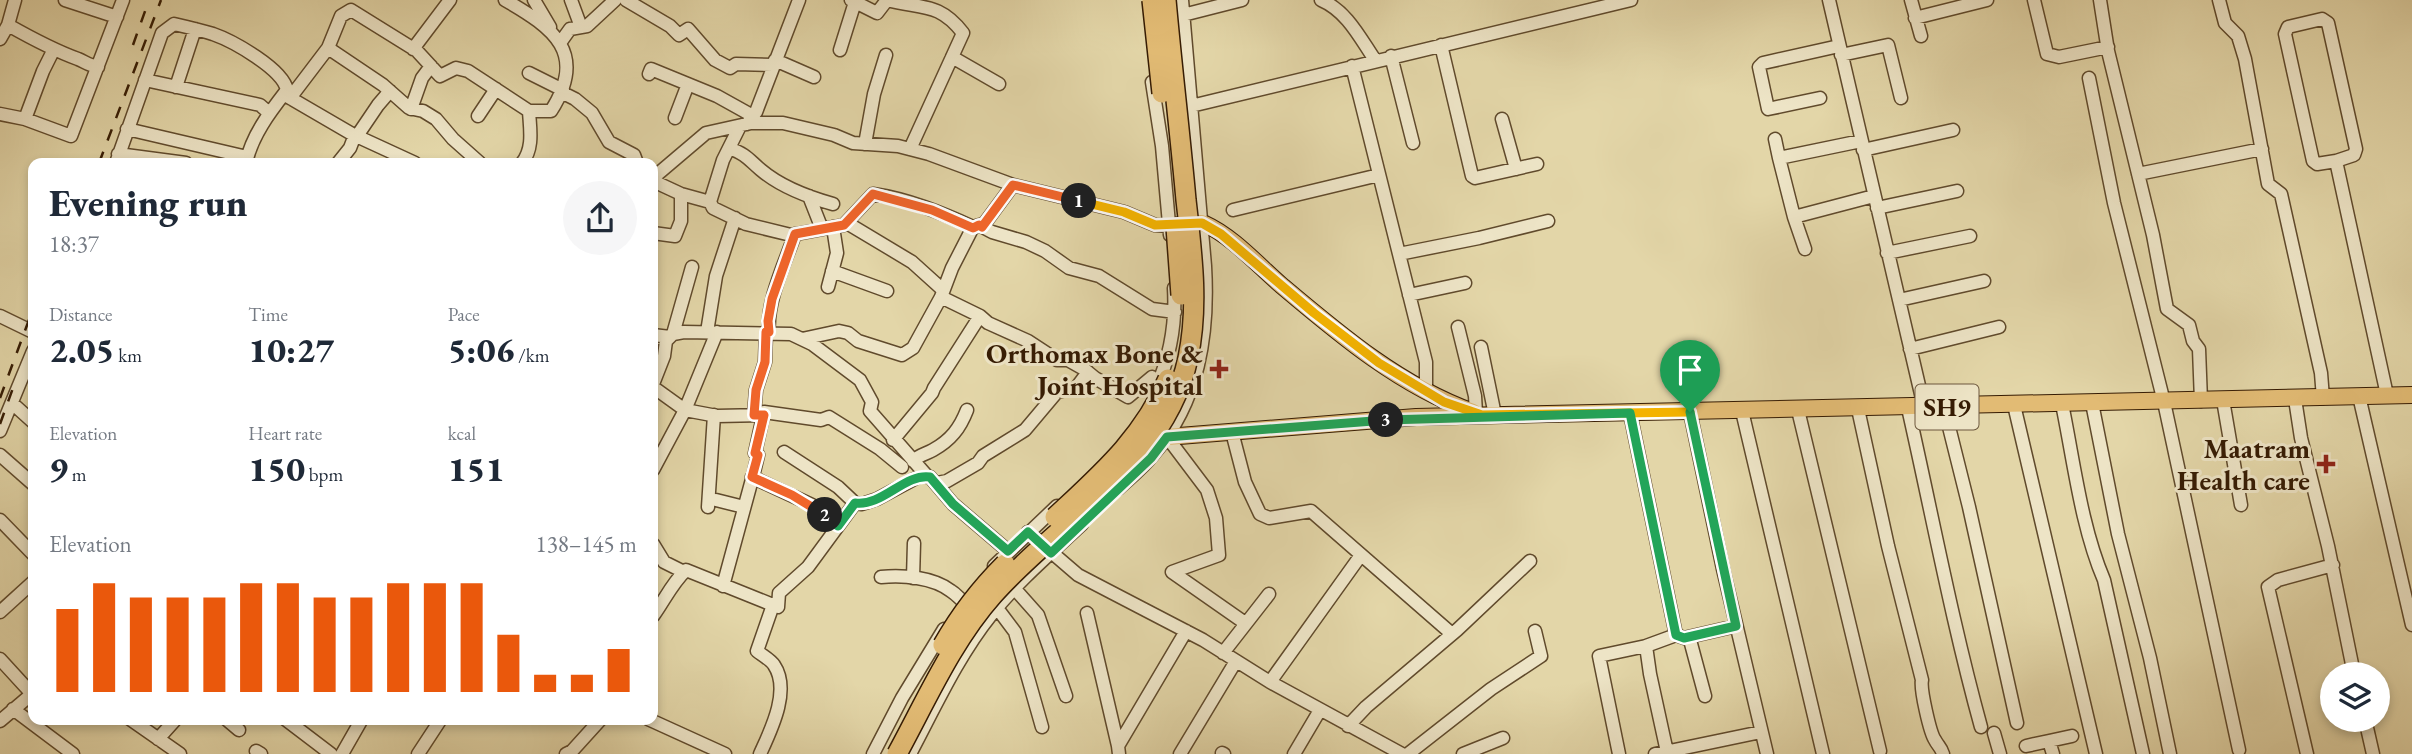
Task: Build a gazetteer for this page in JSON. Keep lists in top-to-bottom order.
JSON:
{
  "streets": {
    "main road": ["SH9"]
  },
  "places": {
    "health": ["Orthomax Bone & Joint Hospital", "Maatram Health care"]
  },
  "page": {
    "heading": ["Evening run", "18:37"],
    "pins": ["1", "3", "2"],
    "stats": [
      ["Distance", "2.05 km"],
      ["Time", "10:27"],
      ["Pace", "5:06 /km"],
      ["Elevation", "9 m"],
      ["Heart rate", "150 bpm"],
      ["kcal", "151"]
    ],
    "chart": ["Elevation", "138–145 m"]
  }
}
